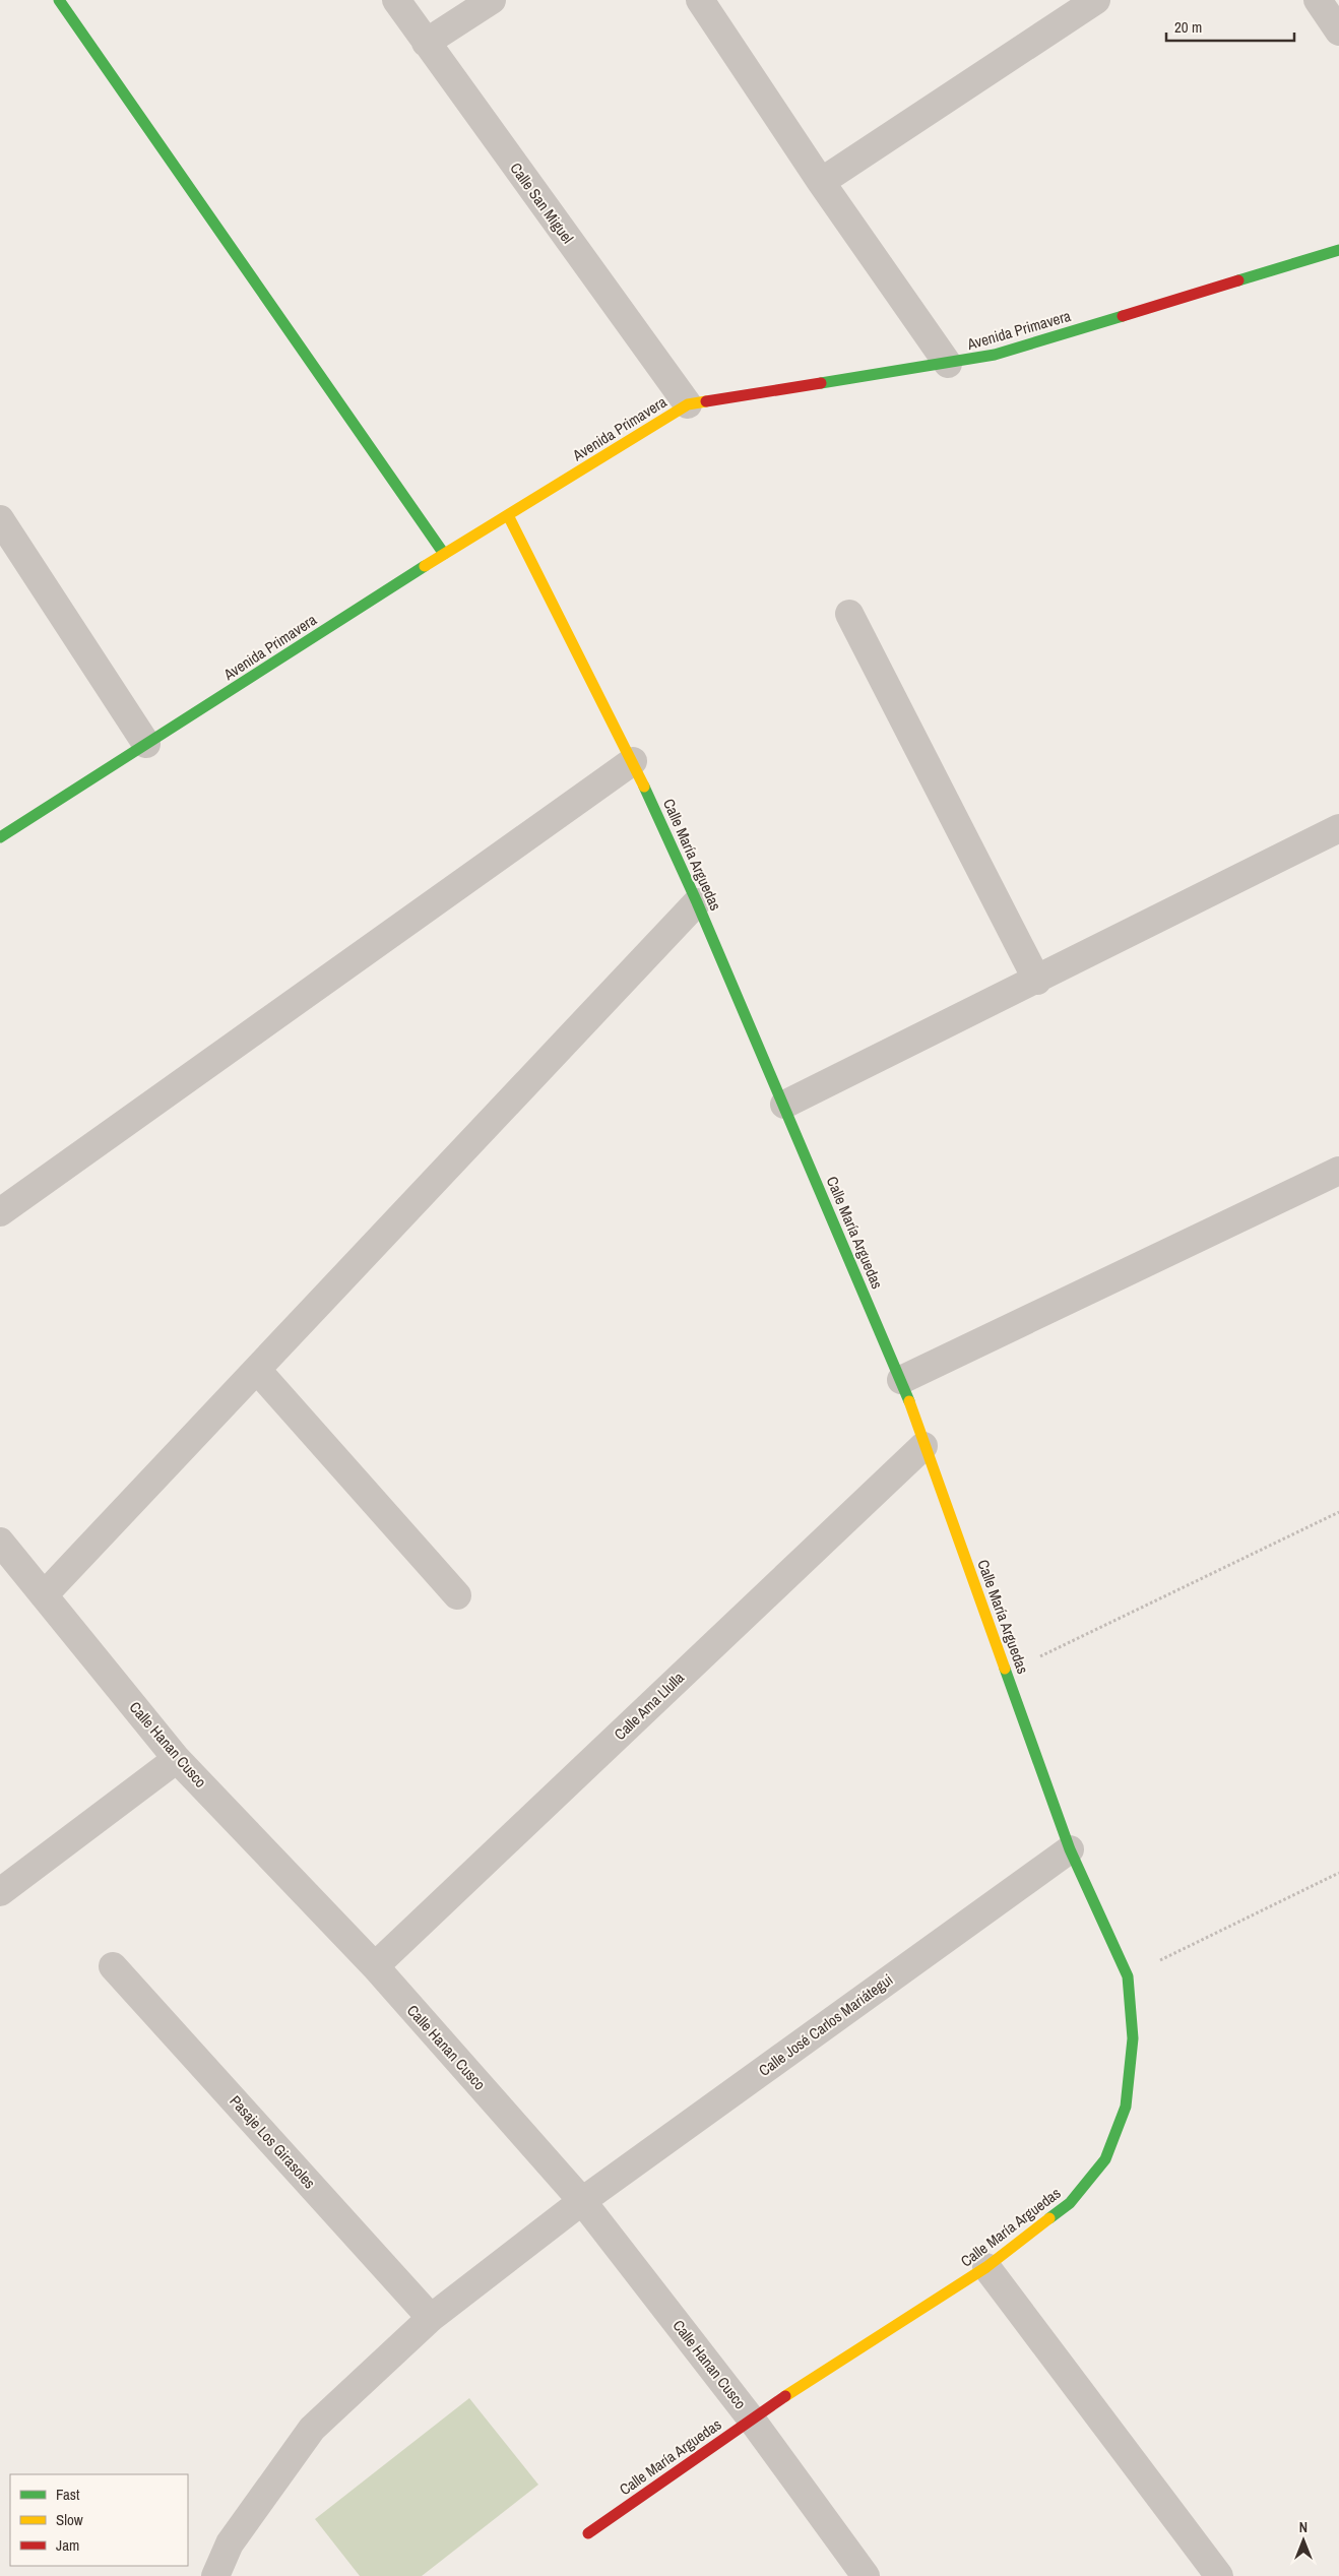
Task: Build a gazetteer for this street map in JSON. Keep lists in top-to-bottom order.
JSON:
{
  "streets": {
    "street": [
      "Calle San Miguel",
      "Avenida Primavera",
      "Calle María Arguedas",
      "Calle Ama Llulla",
      "Calle Hanan Cusco",
      "Calle José Carlos Mariátegui",
      "Pasaje Los Girasoles"
    ]
  },
  "crossings": [
    ["Calle San Miguel", "Avenida Primavera"],
    ["Avenida Primavera", "Calle María Arguedas"],
    ["Calle María Arguedas", "Calle Ama Llulla"],
    ["Calle María Arguedas", "Calle Hanan Cusco"],
    ["Calle María Arguedas", "Calle José Carlos Mariátegui"],
    ["Calle Ama Llulla", "Calle Hanan Cusco"],
    ["Calle Hanan Cusco", "Calle José Carlos Mariátegui"],
    ["Calle José Carlos Mariátegui", "Pasaje Los Girasoles"]
  ],
  "legend": ["Fast", "Slow", "Jam"],
  "scale_bar": "20 m",
  "north": "top"
}
